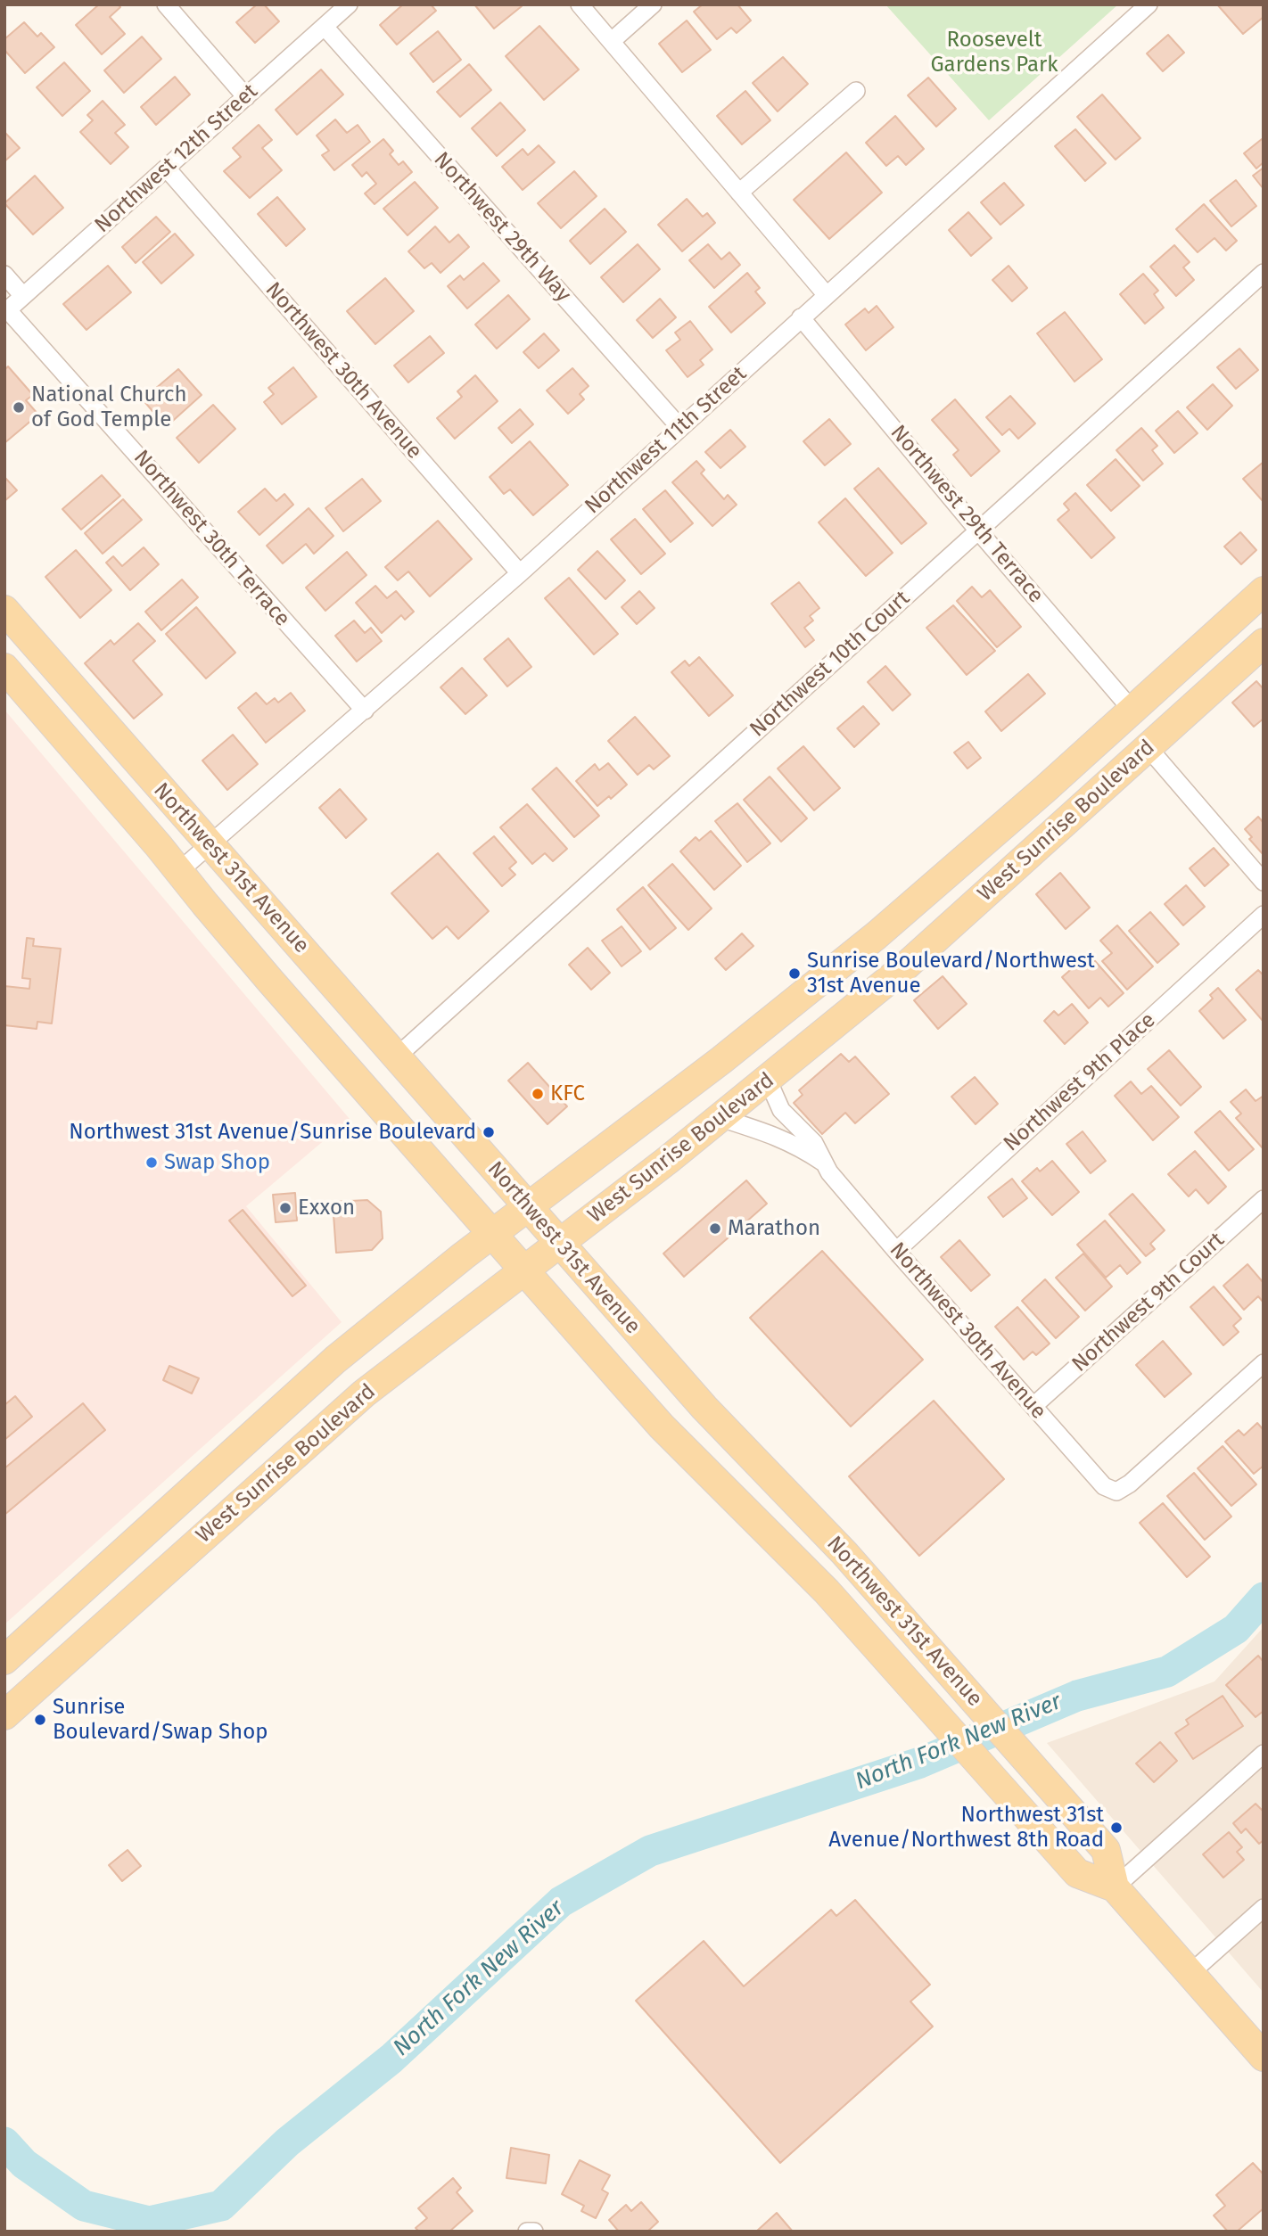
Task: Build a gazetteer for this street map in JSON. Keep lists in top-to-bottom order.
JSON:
{
  "streets": {
    "main road": ["West Sunrise Boulevard", "Northwest 31st Avenue"],
    "street": [
      "Northwest 12th Street",
      "Northwest 29th Way",
      "Northwest 30th Avenue",
      "Northwest 11th Street",
      "Northwest 29th Terrace",
      "Northwest 30th Terrace",
      "Northwest 10th Court",
      "Northwest 9th Place",
      "Northwest 9th Court"
    ]
  },
  "crossings": [
    ["Northwest 12th Street", "Northwest 29th Way"],
    ["Northwest 12th Street", "Northwest 30th Avenue"],
    ["Northwest 12th Street", "Northwest 30th Terrace"],
    ["Northwest 29th Way", "Northwest 11th Street"],
    ["Northwest 30th Avenue", "Northwest 11th Street"],
    ["Northwest 30th Avenue", "West Sunrise Boulevard"],
    ["Northwest 30th Avenue", "Northwest 9th Place"],
    ["Northwest 30th Avenue", "Northwest 9th Court"],
    ["Northwest 11th Street", "Northwest 29th Terrace"],
    ["Northwest 11th Street", "Northwest 30th Terrace"],
    ["Northwest 11th Street", "Northwest 31st Avenue"],
    ["Northwest 29th Terrace", "Northwest 10th Court"],
    ["Northwest 29th Terrace", "West Sunrise Boulevard"],
    ["Northwest 10th Court", "Northwest 31st Avenue"],
    ["West Sunrise Boulevard", "Northwest 31st Avenue"]
  ],
  "water": ["North Fork New River"],
  "parks": ["Roosevelt Gardens Park"],
  "places": [
    "National Church of God Temple",
    "Sunrise Boulevard/Northwest 31st Avenue",
    "KFC",
    "Northwest 31st Avenue/Sunrise Boulevard",
    "Swap Shop",
    "Exxon",
    "Marathon",
    "Sunrise Boulevard/Swap Shop",
    "Northwest 31st Avenue/Northwest 8th Road"
  ]
}
